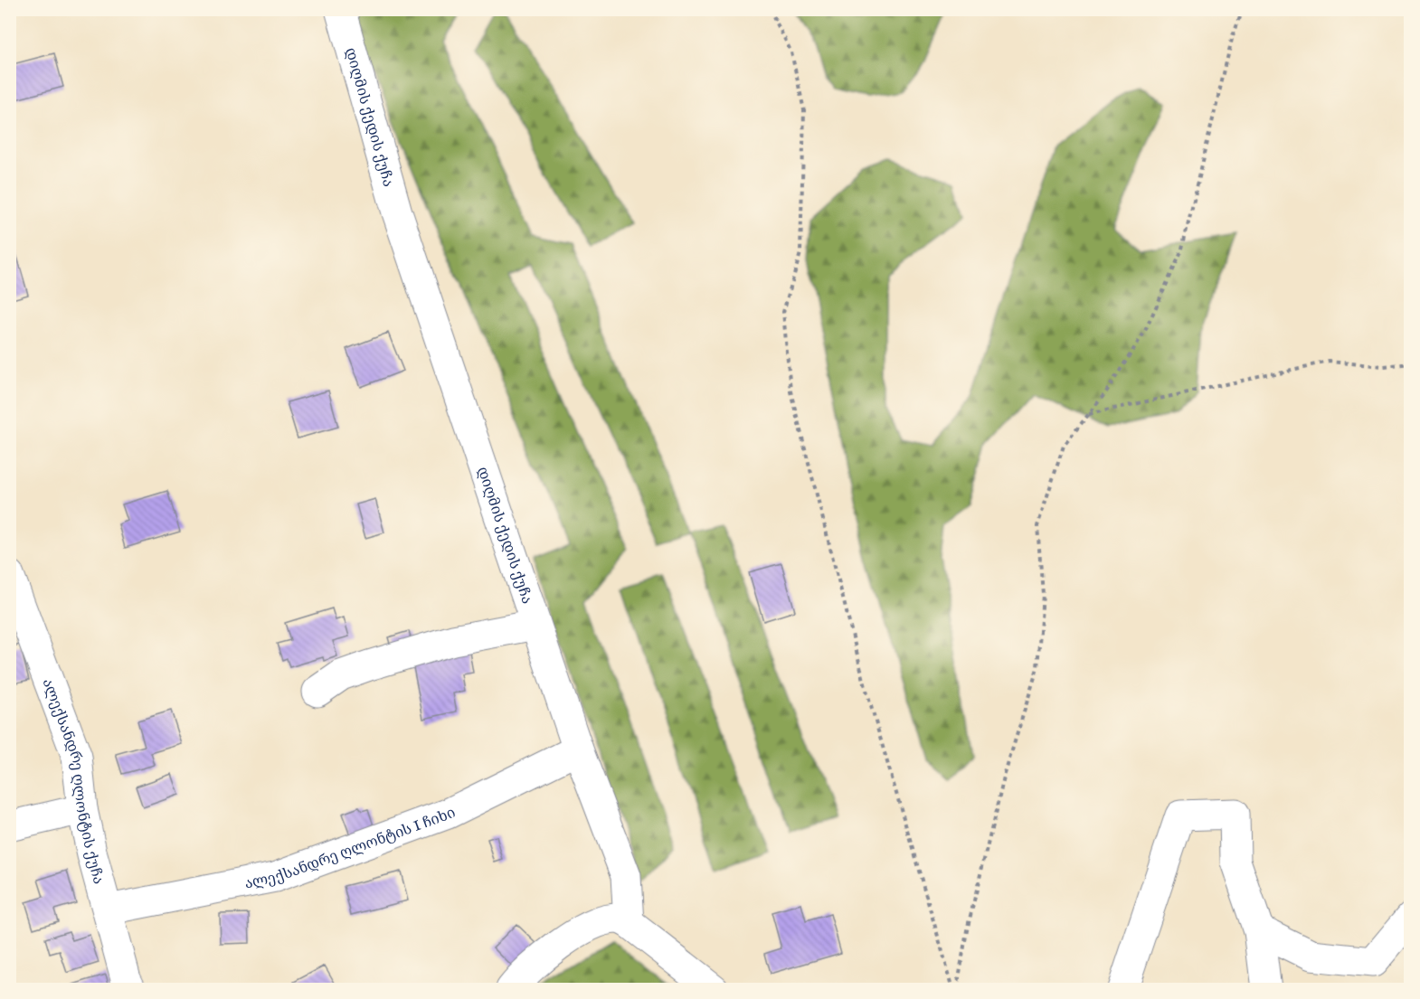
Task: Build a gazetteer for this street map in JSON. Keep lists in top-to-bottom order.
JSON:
{
  "streets": {
    "street": ["დიღმის ქედის ქუჩა", "ალექსანდრე ღლონტის ქუჩა", "ალექსანდრე ღლონტის I ჩიხი"]
  },
  "crossings": [
    ["დიღმის ქედის ქუჩა", "ალექსანდრე ღლონტის I ჩიხი"],
    ["ალექსანდრე ღლონტის ქუჩა", "ალექსანდრე ღლონტის I ჩიხი"]
  ]
}
